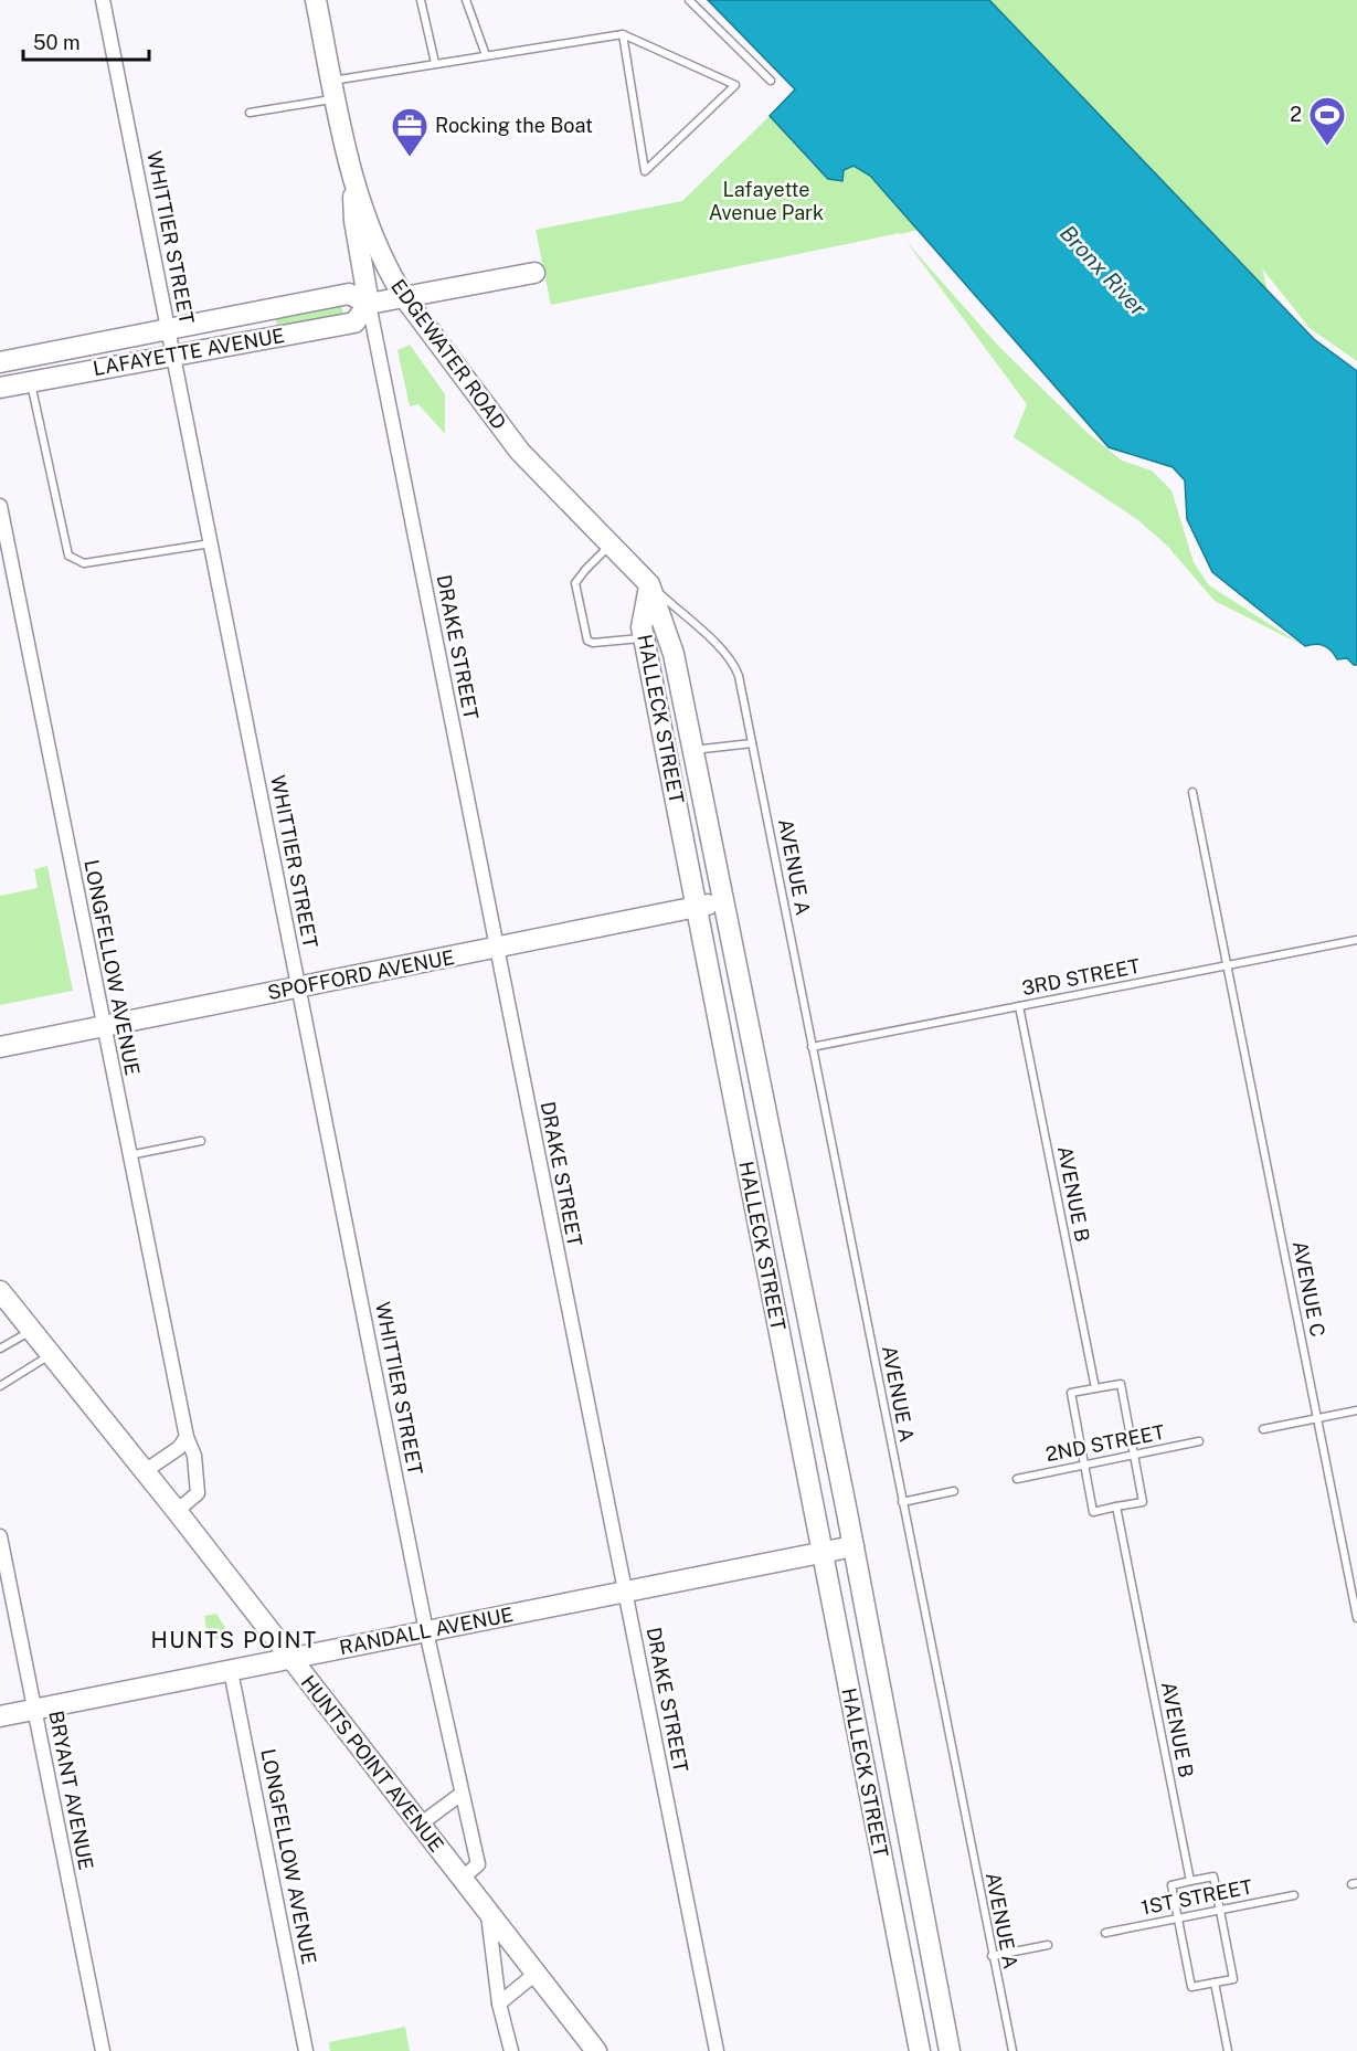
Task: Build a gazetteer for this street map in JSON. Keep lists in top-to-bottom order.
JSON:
{
  "streets": {
    "main road": [
      "LAFAYETTE AVENUE",
      "EDGEWATER ROAD",
      "HALLECK STREET",
      "SPOFFORD AVENUE",
      "RANDALL AVENUE",
      "HUNTS POINT AVENUE"
    ],
    "street": [
      "WHITTIER STREET",
      "DRAKE STREET",
      "LONGFELLOW AVENUE",
      "BRYANT AVENUE"
    ],
    "lane": [
      "AVENUE A",
      "3RD STREET",
      "AVENUE B",
      "AVENUE C",
      "2ND STREET",
      "1ST STREET"
    ]
  },
  "crossings": [
    ["WHITTIER STREET", "LAFAYETTE AVENUE"],
    ["WHITTIER STREET", "SPOFFORD AVENUE"],
    ["WHITTIER STREET", "RANDALL AVENUE"],
    ["WHITTIER STREET", "HUNTS POINT AVENUE"],
    ["LAFAYETTE AVENUE", "EDGEWATER ROAD"],
    ["LAFAYETTE AVENUE", "DRAKE STREET"],
    ["EDGEWATER ROAD", "HALLECK STREET"],
    ["EDGEWATER ROAD", "AVENUE A"],
    ["DRAKE STREET", "SPOFFORD AVENUE"],
    ["DRAKE STREET", "RANDALL AVENUE"],
    ["HALLECK STREET", "AVENUE A"],
    ["HALLECK STREET", "SPOFFORD AVENUE"],
    ["HALLECK STREET", "RANDALL AVENUE"],
    ["AVENUE A", "3RD STREET"],
    ["LONGFELLOW AVENUE", "SPOFFORD AVENUE"],
    ["LONGFELLOW AVENUE", "RANDALL AVENUE"],
    ["LONGFELLOW AVENUE", "HUNTS POINT AVENUE"],
    ["3RD STREET", "AVENUE B"],
    ["3RD STREET", "AVENUE C"],
    ["RANDALL AVENUE", "HUNTS POINT AVENUE"],
    ["RANDALL AVENUE", "BRYANT AVENUE"]
  ],
  "districts": ["HUNTS POINT"],
  "water": ["Bronx River"],
  "parks": ["Lafayette Avenue Park"],
  "places": {
    "sports": ["2"],
    "office": ["Rocking the Boat"]
  },
  "scale_bar": "50 m"
}
